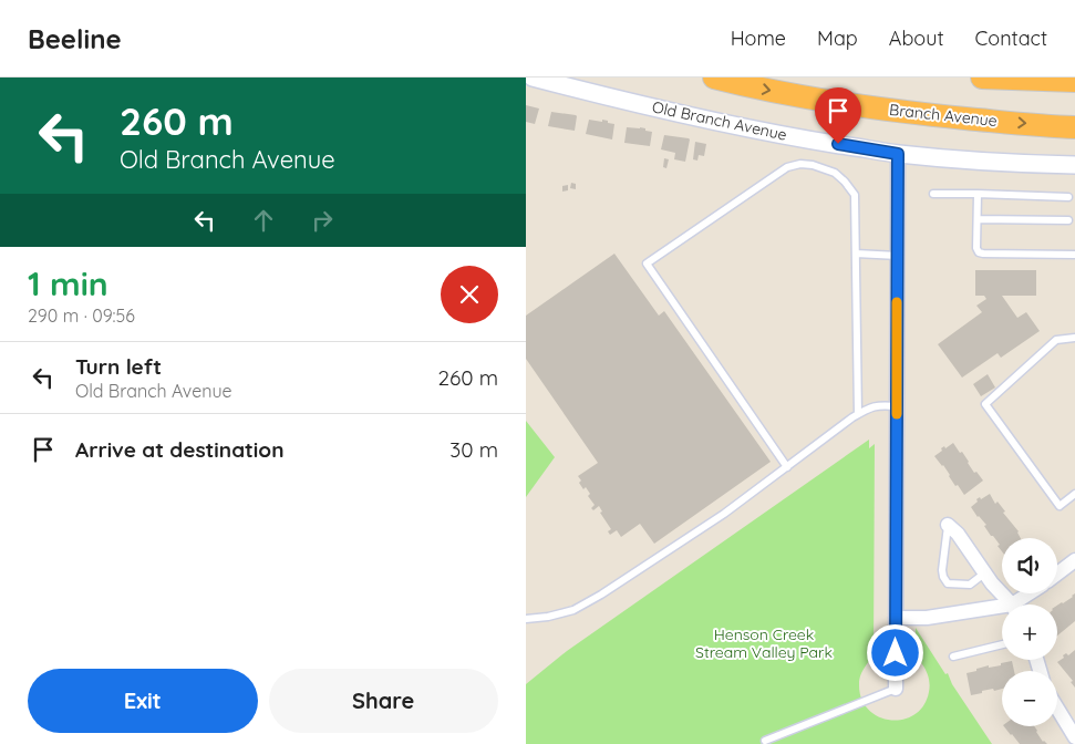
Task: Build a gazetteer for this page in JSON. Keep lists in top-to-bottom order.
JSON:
{
  "streets": {
    "highway": ["Branch Avenue"],
    "street": ["Old Branch Avenue"]
  },
  "one_way": ["Branch Avenue"],
  "parks": ["Henson Creek Stream Valley Park"],
  "page": {
    "header": "Beeline",
    "nav": [
      "Home",
      "Map",
      "About",
      "Contact"
    ],
    "turn": ["260 m", "Old Branch Avenue"],
    "heading": ["1 min", "290 m · 09:56"],
    "list": [
      {
        "name": "Turn left",
        "note": "Old Branch Avenue",
        "value": "260 m"
      },
      {
        "name": "Arrive at destination",
        "value": "30 m"
      }
    ],
    "map_buttons": ["+", "−"],
    "buttons": ["Exit", "Share"]
  }
}
